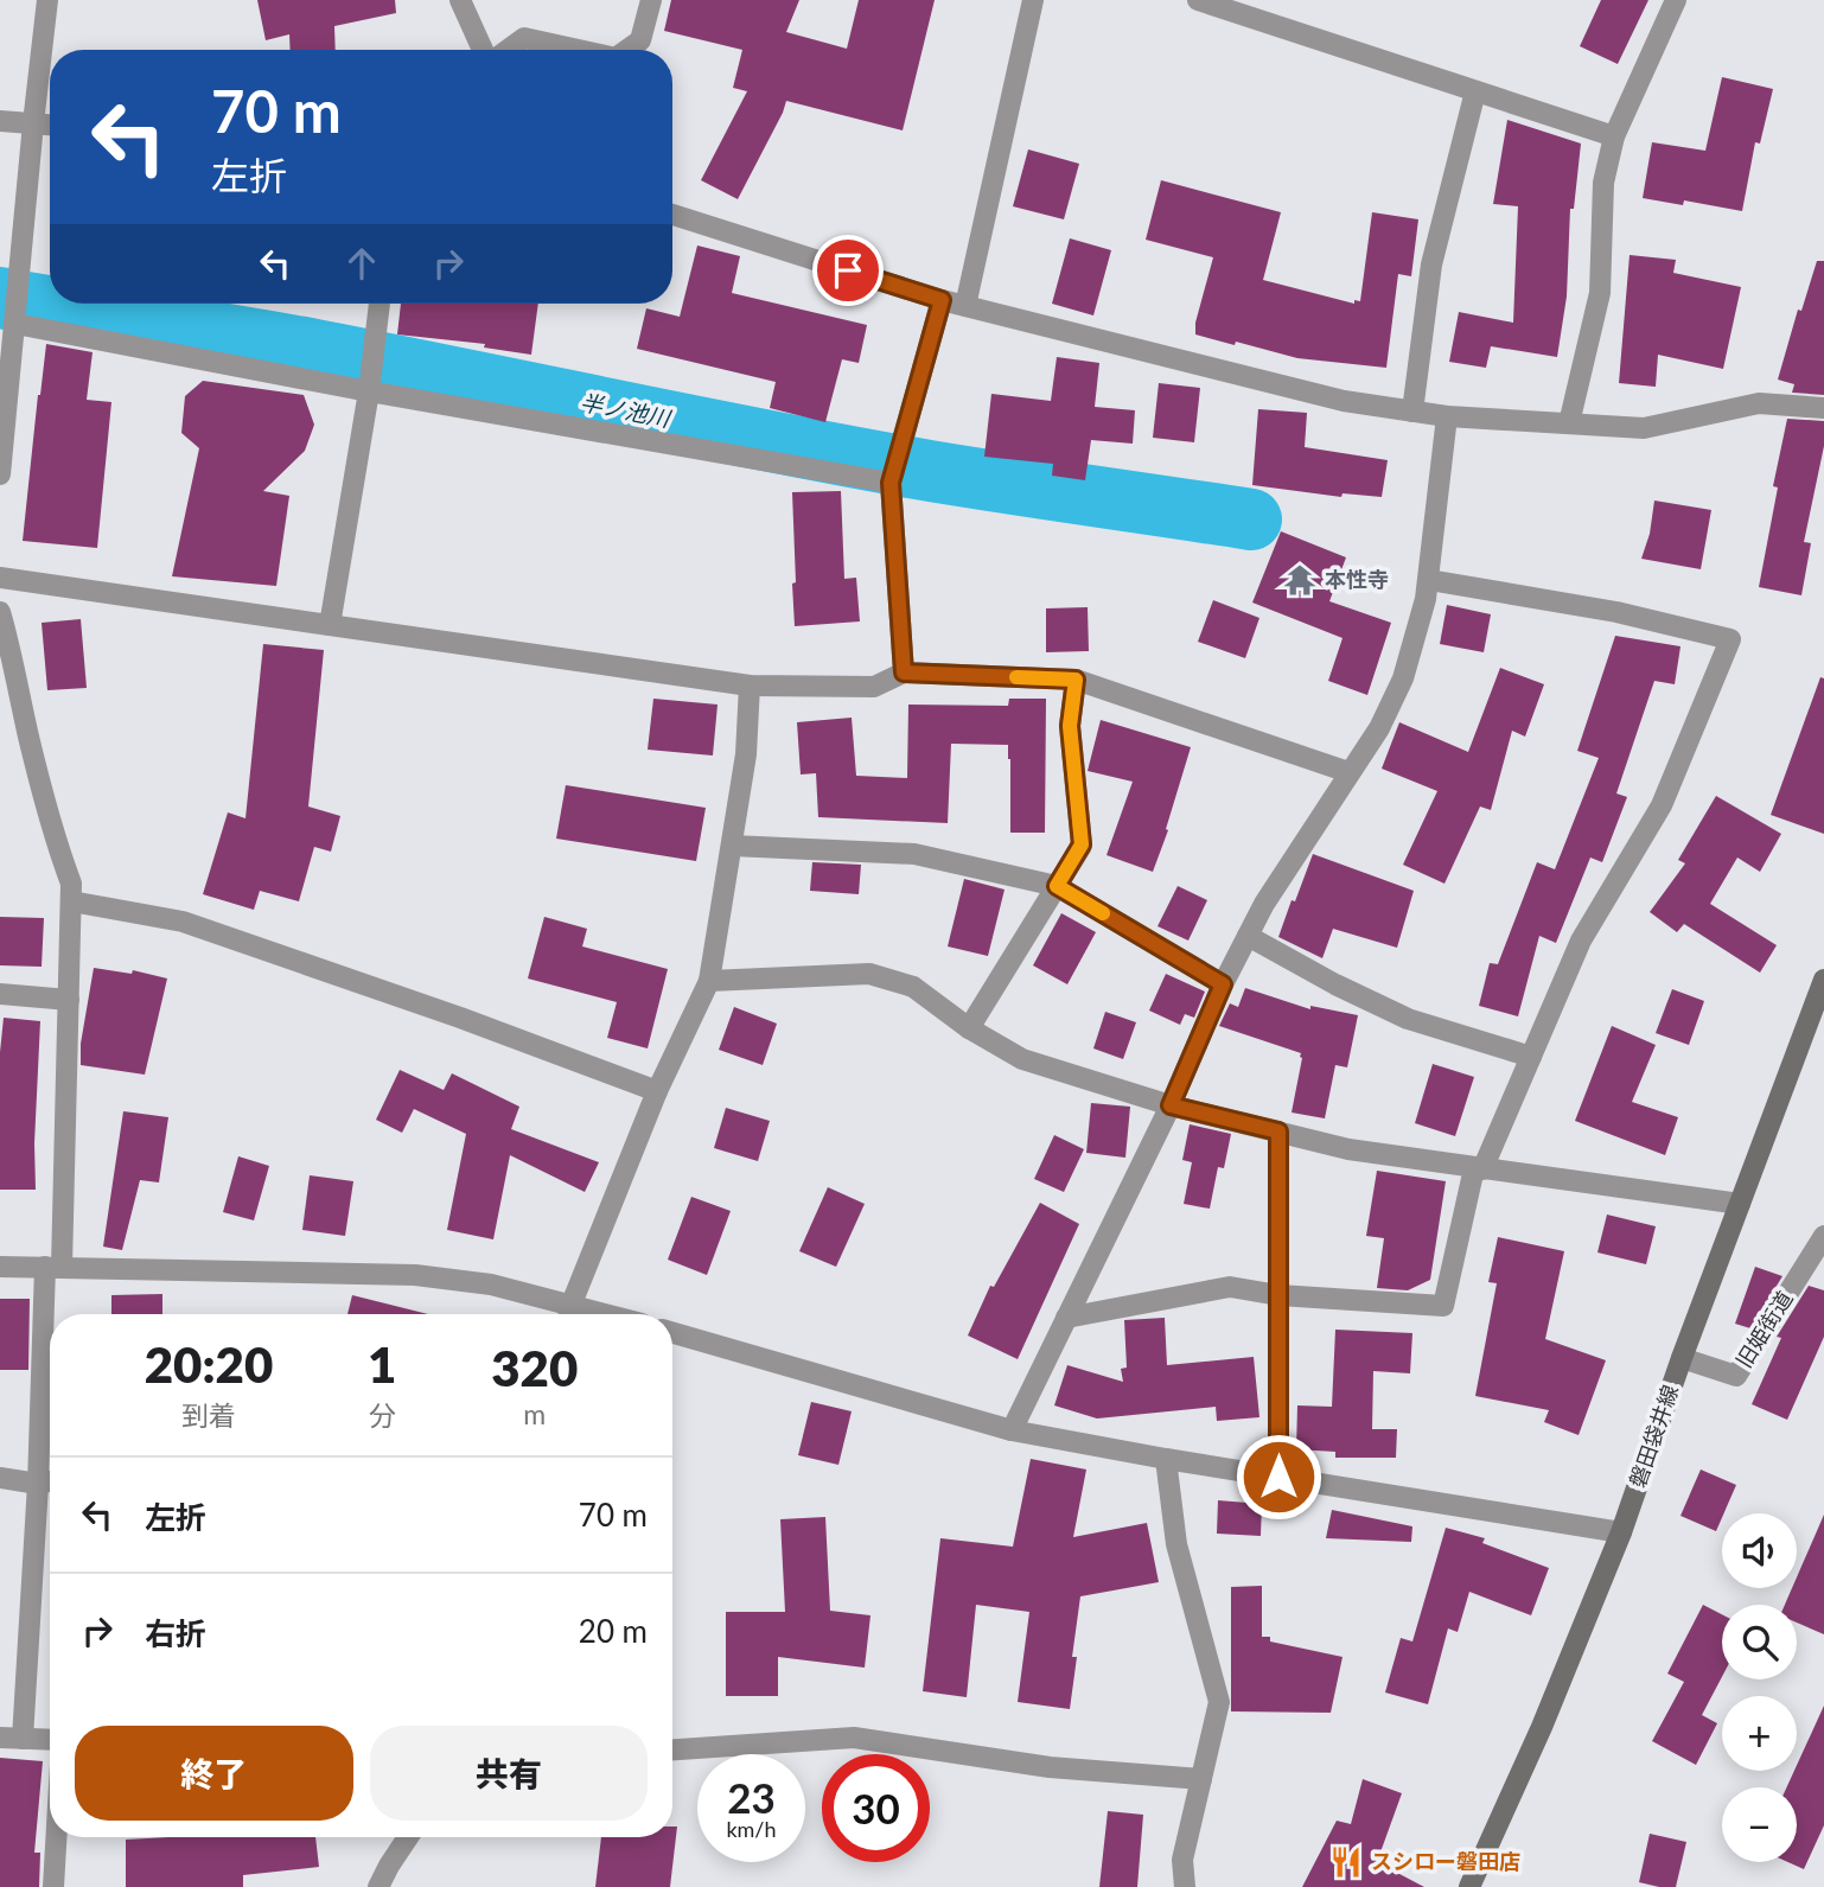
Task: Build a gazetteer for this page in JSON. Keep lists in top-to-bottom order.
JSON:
{
  "streets": {
    "main road": ["磐田袋井線"],
    "street": ["旧姫街道"]
  },
  "crossings": [
    ["旧姫街道", "磐田袋井線"]
  ],
  "water": ["半ノ池川"],
  "places": {
    "temple": ["本性寺"],
    "restaurant": ["スシロー磐田店"]
  },
  "page": {
    "turn": ["70 m", "左折"],
    "eta": [
      "20:20",
      "到着",
      "1",
      "分",
      "320",
      "m"
    ],
    "list": [
      {
        "name": "左折",
        "value": "70 m"
      },
      {
        "name": "右折",
        "value": "20 m"
      }
    ],
    "map_buttons": ["+", "−"],
    "buttons": ["終了", "共有"],
    "speed": "23 km/h",
    "limit": "30"
  }
}
